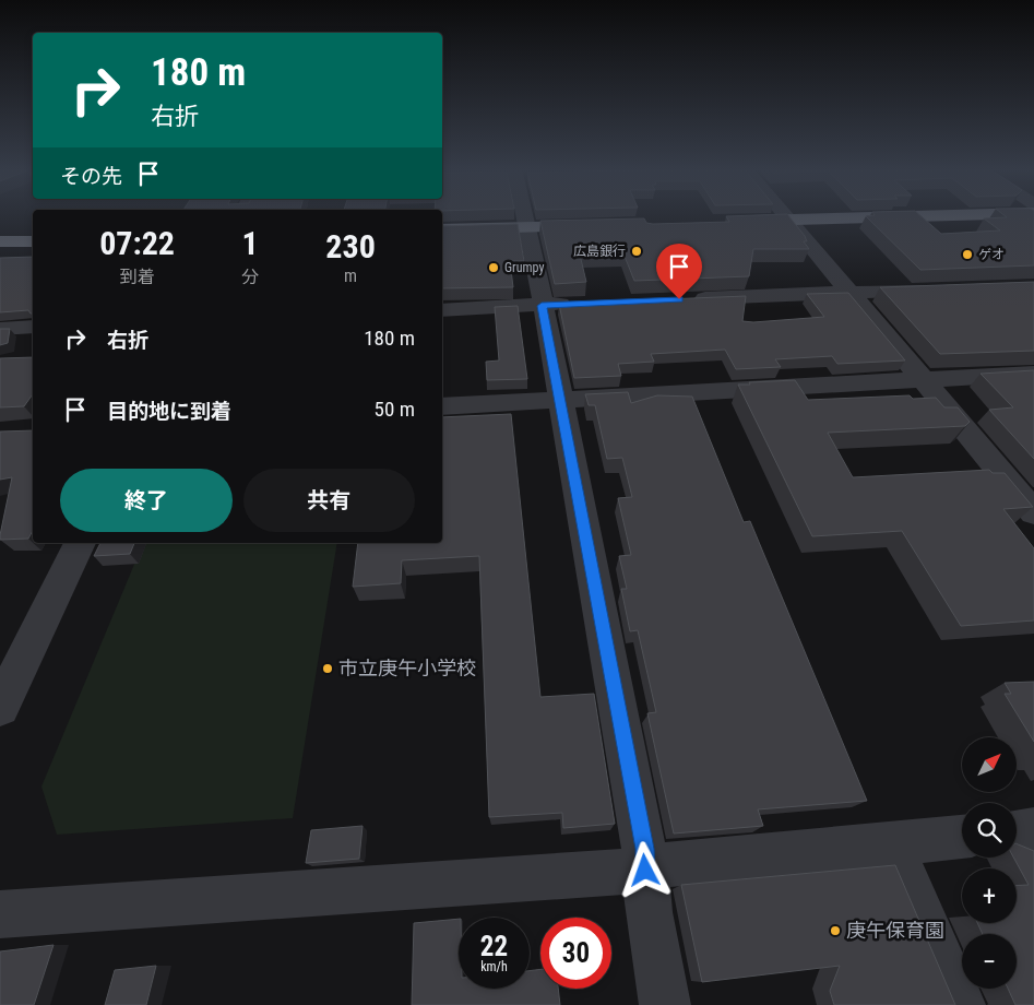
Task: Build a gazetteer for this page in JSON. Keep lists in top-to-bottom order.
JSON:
{
  "places": [
    "広島銀行",
    "ゲオ",
    "Grumpy",
    "市立庚午小学校",
    "庚午保育園"
  ],
  "north": "top right",
  "page": {
    "turn": ["180 m", "右折"],
    "then": "その先",
    "eta": [
      "07:22",
      "到着",
      "1",
      "分",
      "230",
      "m"
    ],
    "list": [
      {
        "name": "右折",
        "value": "180 m"
      },
      {
        "name": "目的地に到着",
        "value": "50 m"
      }
    ],
    "buttons": ["終了", "共有"],
    "map_buttons": ["+", "−"],
    "speed": "22 km/h",
    "limit": "30"
  }
}
